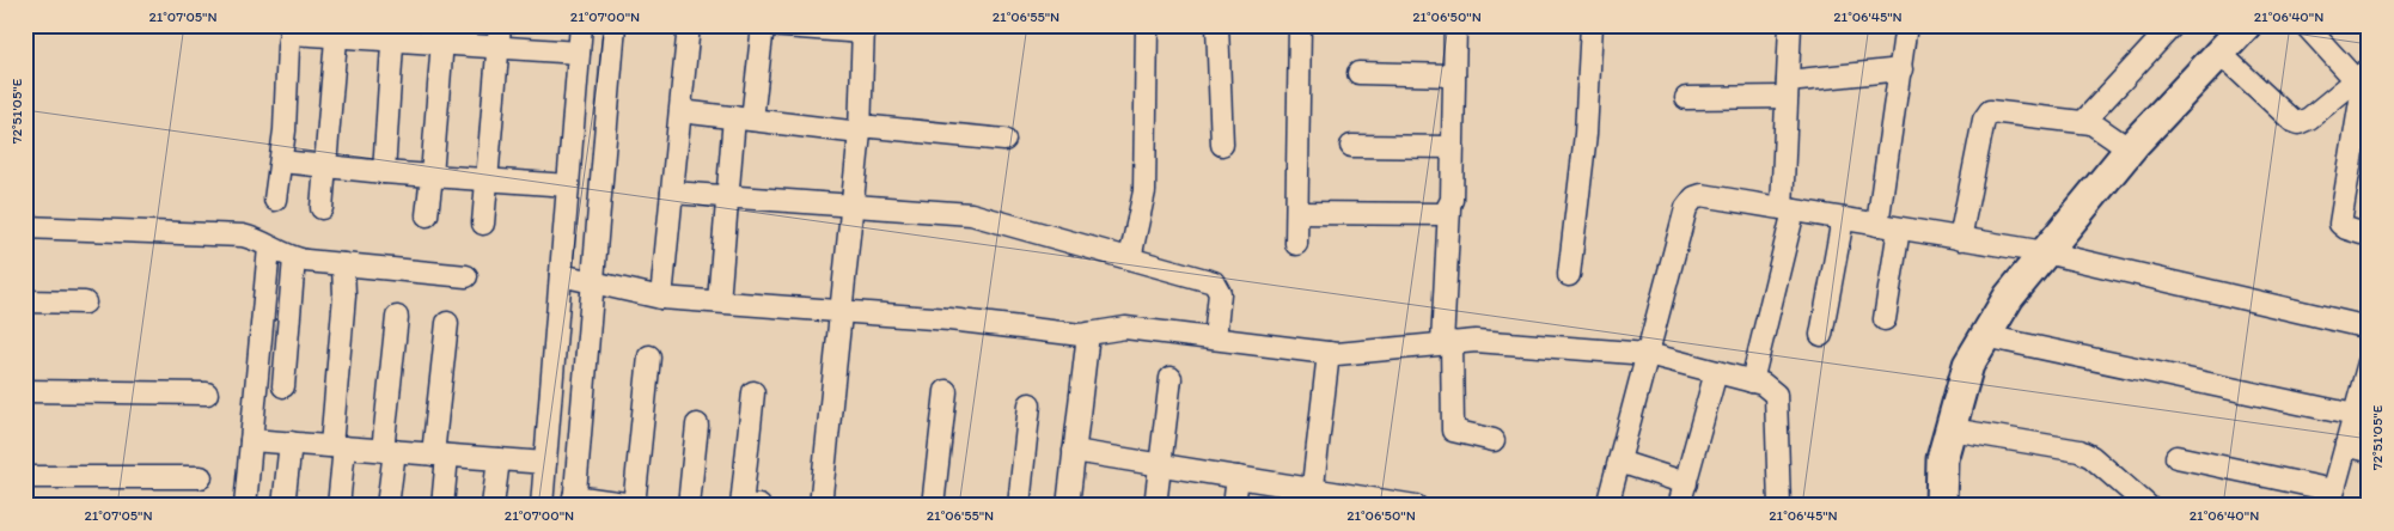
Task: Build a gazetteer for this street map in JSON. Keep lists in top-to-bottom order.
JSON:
{
  "coordinates": [
    "21°07'05\"N",
    "21°07'00\"N",
    "21°06'55\"N",
    "21°06'50\"N",
    "21°06'45\"N",
    "21°06'40\"N",
    "72°51'05\"E"
  ]
}
